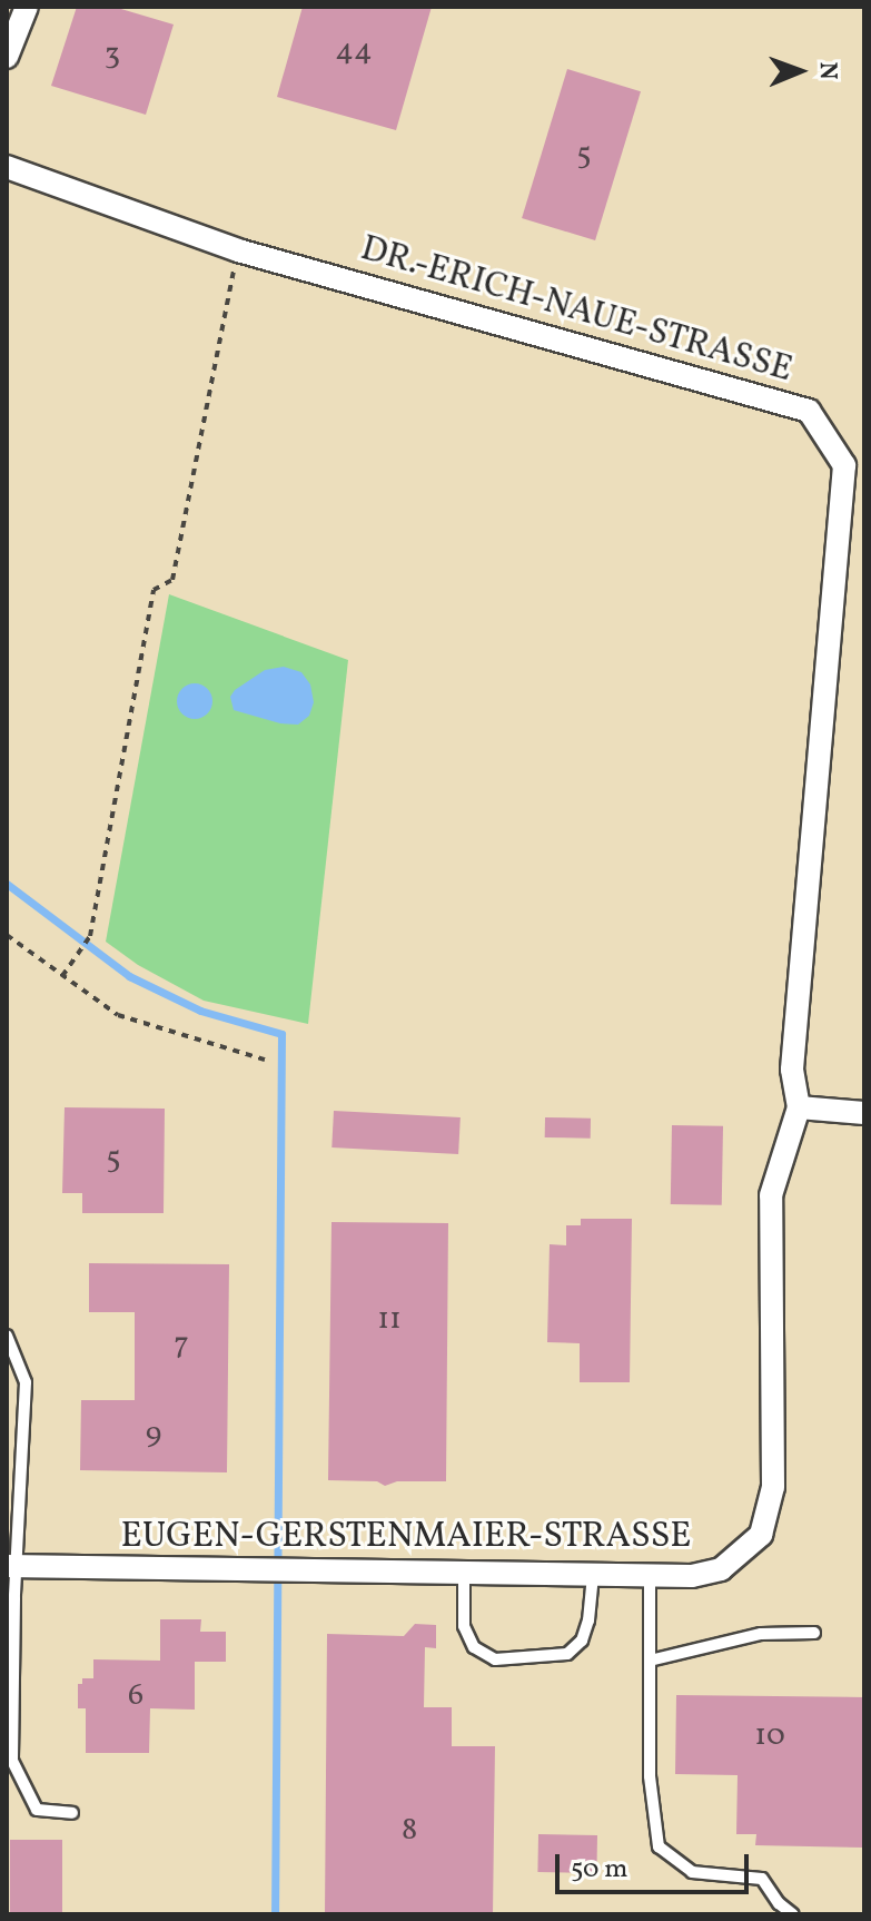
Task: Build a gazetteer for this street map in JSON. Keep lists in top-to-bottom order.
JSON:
{
  "streets": {
    "street": ["DR.-ERICH-NAUE-STRASSE", "EUGEN-GERSTENMAIER-STRASSE"]
  },
  "crossings": [
    ["DR.-ERICH-NAUE-STRASSE", "EUGEN-GERSTENMAIER-STRASSE"]
  ],
  "house_numbers": [
    "44",
    "3",
    "5",
    "5",
    "11",
    "7",
    "9",
    "6",
    "10",
    "8"
  ],
  "scale_bar": "50 m",
  "north": "right"
}
